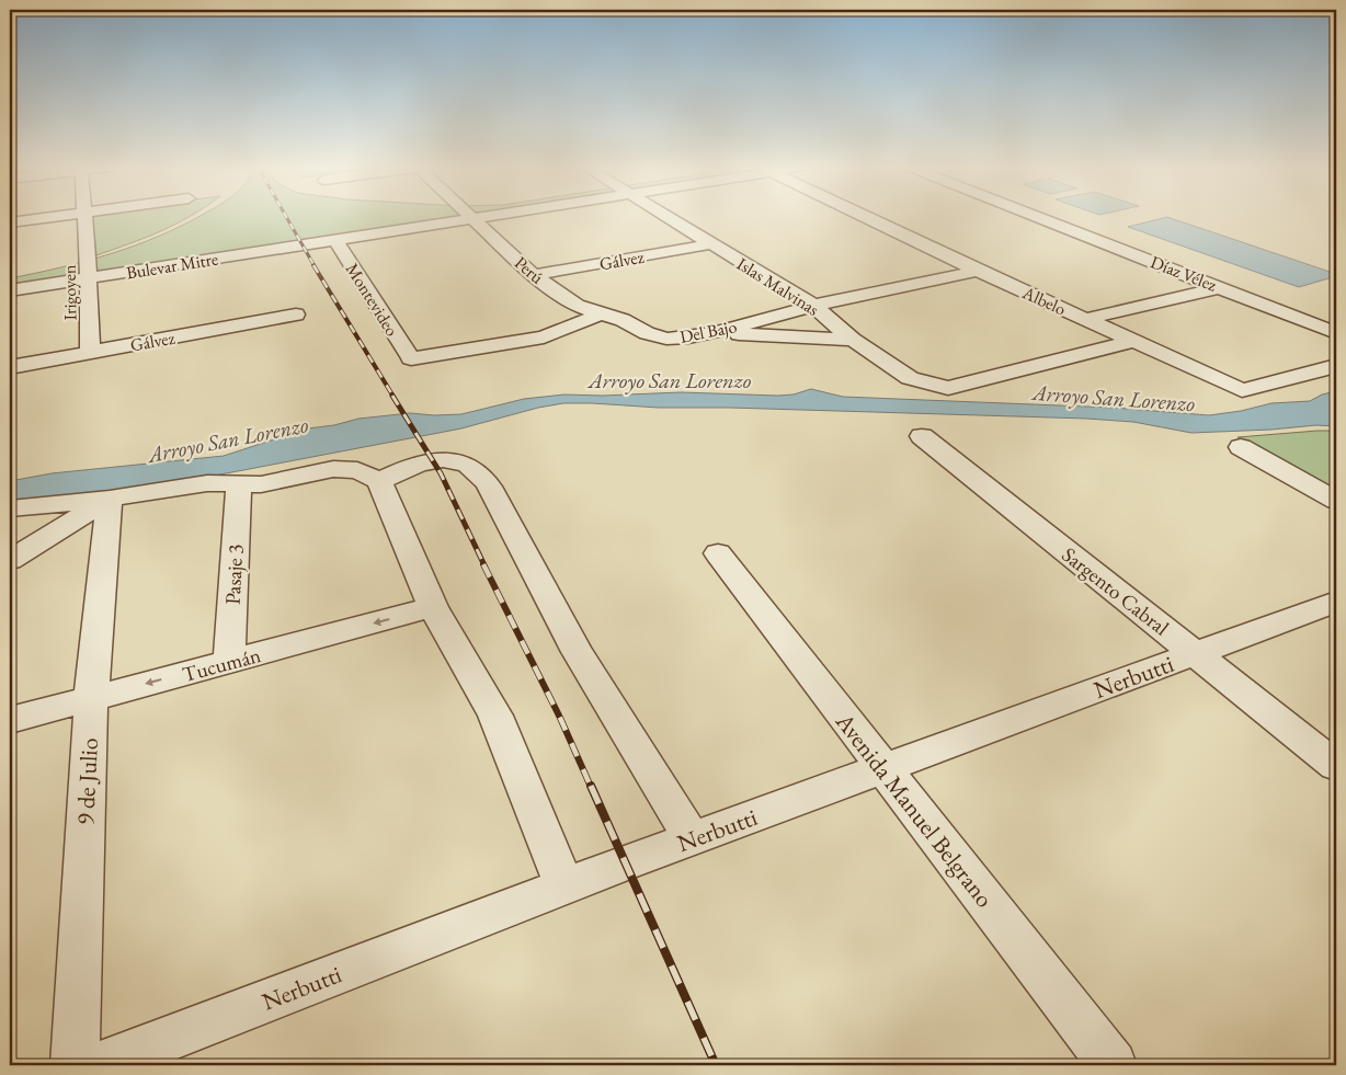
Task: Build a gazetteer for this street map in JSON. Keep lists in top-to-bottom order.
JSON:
{
  "streets": {
    "street": [
      "Gálvez",
      "Bulevar Mitre",
      "Perú",
      "Díaz Vélez",
      "Islas Malvinas",
      "Irigoyen",
      "Montevideo",
      "Albelo",
      "Del Bajo",
      "Pasaje 3",
      "Sargento Cabral",
      "Tucumán",
      "Nerbutti",
      "9 de Julio",
      "Avenida Manuel Belgrano"
    ]
  },
  "crossings": [
    ["Gálvez", "Perú"],
    ["Gálvez", "Islas Malvinas"],
    ["Gálvez", "Irigoyen"],
    ["Bulevar Mitre", "Perú"],
    ["Bulevar Mitre", "Irigoyen"],
    ["Bulevar Mitre", "Montevideo"],
    ["Perú", "Montevideo"],
    ["Perú", "Del Bajo"],
    ["Islas Malvinas", "Albelo"],
    ["Islas Malvinas", "Del Bajo"],
    ["Montevideo", "Del Bajo"],
    ["Albelo", "Del Bajo"],
    ["Pasaje 3", "Tucumán"],
    ["Sargento Cabral", "Nerbutti"],
    ["Tucumán", "9 de Julio"],
    ["Nerbutti", "Avenida Manuel Belgrano"]
  ],
  "water": ["Arroyo San Lorenzo"]
}
